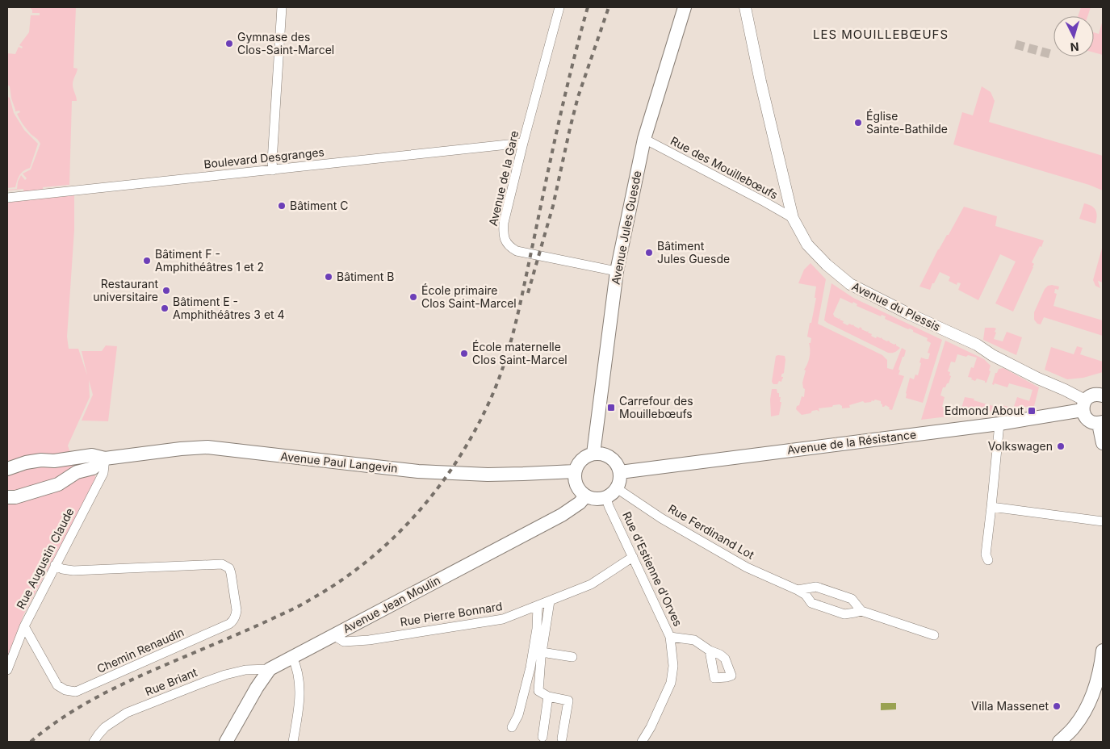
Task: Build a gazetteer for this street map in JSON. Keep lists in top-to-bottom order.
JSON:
{
  "streets": {
    "main road": [
      "Avenue Jules Guesde",
      "Avenue de la Résistance",
      "Avenue Paul Langevin",
      "Avenue Jean Moulin"
    ],
    "street": [
      "Boulevard Desgranges",
      "Rue des Mouillebœufs",
      "Avenue de la Gare",
      "Avenue du Plessis",
      "Rue Ferdinand Lot",
      "Rue Augustin Claude",
      "Rue d'Estienne d'Orves",
      "Rue Pierre Bonnard",
      "Chemin Renaudin",
      "Rue Briant"
    ]
  },
  "crossings": [
    ["Boulevard Desgranges", "Avenue de la Gare"],
    ["Rue des Mouillebœufs", "Avenue Jules Guesde"],
    ["Rue des Mouillebœufs", "Avenue du Plessis"],
    ["Avenue de la Gare", "Avenue Jules Guesde"],
    ["Avenue Jules Guesde", "Avenue de la Résistance"],
    ["Avenue Jules Guesde", "Avenue Paul Langevin"],
    ["Avenue Jules Guesde", "Rue Ferdinand Lot"],
    ["Avenue Jules Guesde", "Rue d'Estienne d'Orves"],
    ["Avenue Jules Guesde", "Avenue Jean Moulin"],
    ["Avenue du Plessis", "Avenue de la Résistance"],
    ["Avenue de la Résistance", "Avenue Paul Langevin"],
    ["Avenue de la Résistance", "Rue Ferdinand Lot"],
    ["Avenue de la Résistance", "Rue d'Estienne d'Orves"],
    ["Avenue de la Résistance", "Avenue Jean Moulin"],
    ["Avenue Paul Langevin", "Rue Ferdinand Lot"],
    ["Avenue Paul Langevin", "Rue Augustin Claude"],
    ["Avenue Paul Langevin", "Rue d'Estienne d'Orves"],
    ["Avenue Paul Langevin", "Avenue Jean Moulin"],
    ["Rue Ferdinand Lot", "Rue d'Estienne d'Orves"],
    ["Rue Ferdinand Lot", "Avenue Jean Moulin"],
    ["Rue Augustin Claude", "Chemin Renaudin"],
    ["Rue d'Estienne d'Orves", "Avenue Jean Moulin"],
    ["Rue d'Estienne d'Orves", "Rue Pierre Bonnard"],
    ["Avenue Jean Moulin", "Rue Pierre Bonnard"],
    ["Avenue Jean Moulin", "Rue Briant"]
  ],
  "districts": ["LES MOUILLEBŒUFS"],
  "places": {
    "other": [
      "Gymnase des Clos-Saint-Marcel",
      "Église Sainte-Bathilde",
      "Bâtiment C",
      "Bâtiment Jules Guesde",
      "Bâtiment F - Amphithéâtres 1 et 2",
      "Bâtiment B",
      "Restaurant universitaire",
      "École primaire Clos Saint-Marcel",
      "Bâtiment E - Amphithéâtres 3 et 4",
      "École maternelle Clos Saint-Marcel",
      "Volkswagen",
      "Villa Massenet"
    ],
    "transit": ["Carrefour des Mouillebœufs", "Edmond About"]
  },
  "north": "bottom"
}
